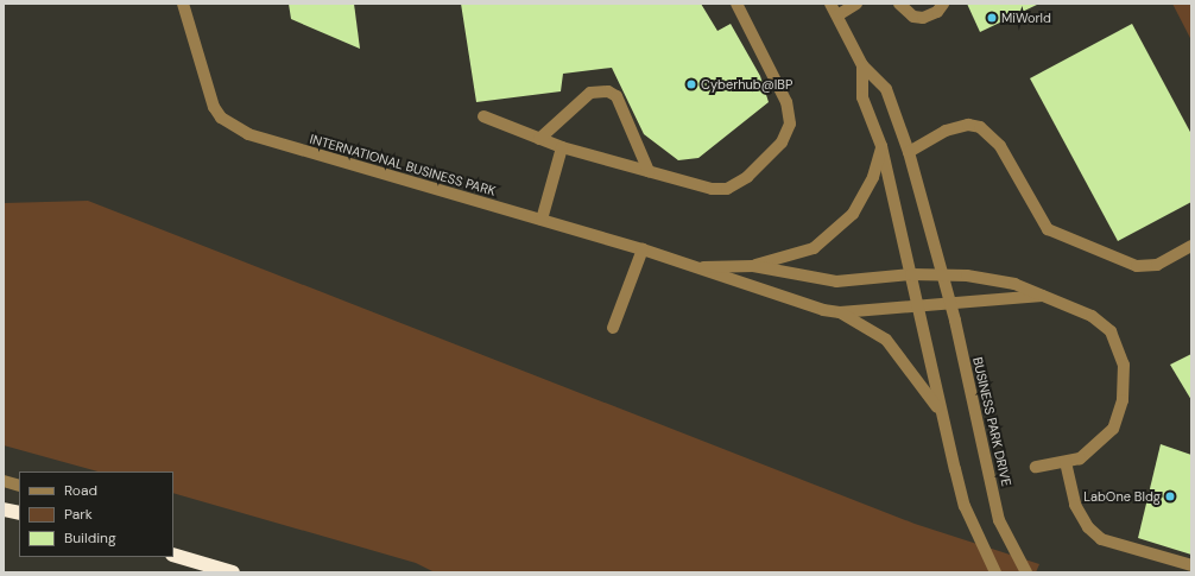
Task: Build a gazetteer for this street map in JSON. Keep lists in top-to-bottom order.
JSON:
{
  "streets": {
    "street": ["INTERNATIONAL BUSINESS PARK", "BUSINESS PARK DRIVE"]
  },
  "crossings": [
    ["INTERNATIONAL BUSINESS PARK", "BUSINESS PARK DRIVE"]
  ],
  "places": ["MiWorld", "Cyberhub@IBP", "LabOne Bldg"],
  "legend": ["Road", "Park", "Building"]
}
